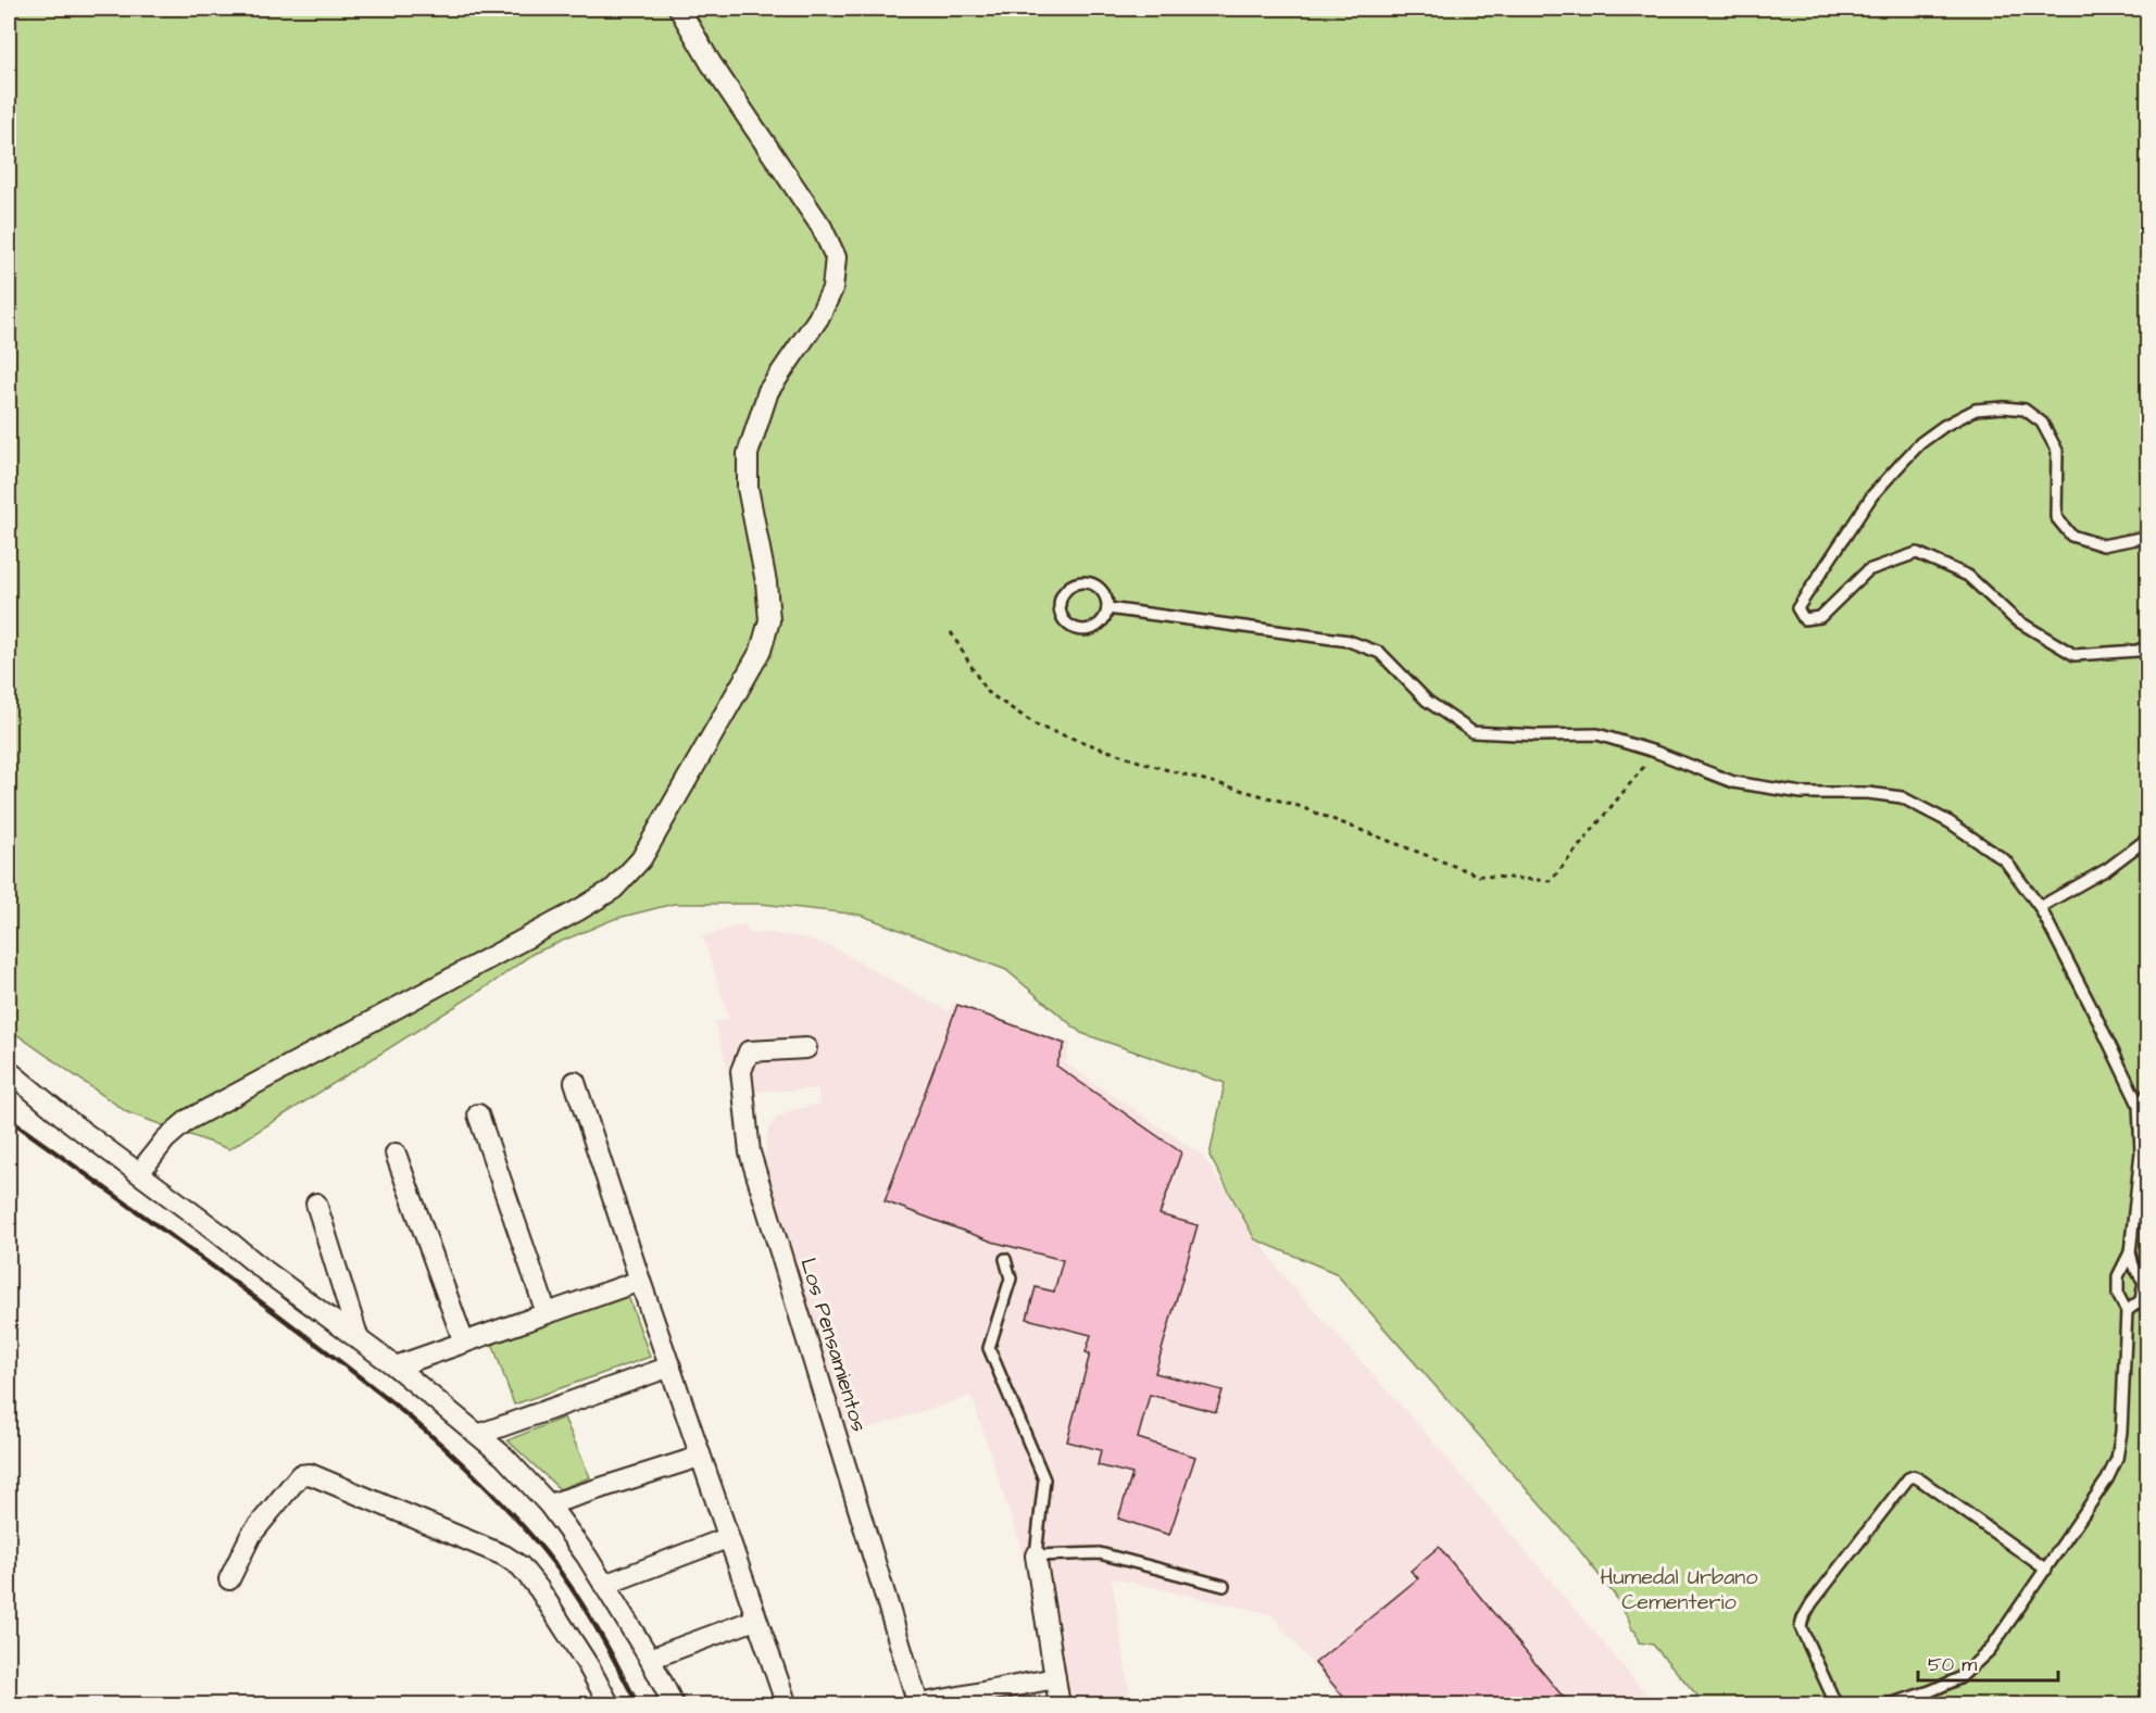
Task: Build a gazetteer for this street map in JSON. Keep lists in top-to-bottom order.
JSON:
{
  "streets": {
    "street": ["Los Pensamientos"]
  },
  "parks": ["Humedal Urbano Cementerio"],
  "scale_bar": "50 m"
}
